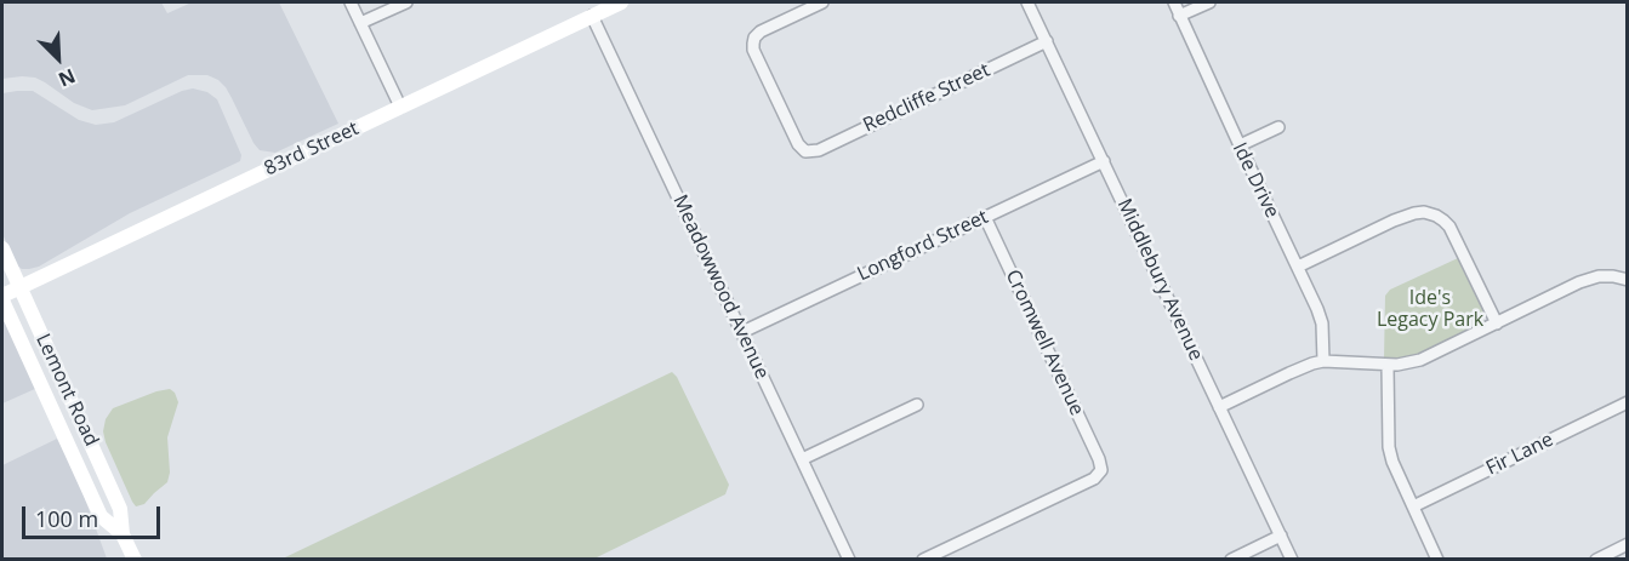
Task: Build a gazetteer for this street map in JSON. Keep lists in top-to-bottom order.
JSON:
{
  "streets": {
    "main road": ["83rd Street", "Lemont Road"],
    "street": [
      "Redcliffe Street",
      "Ide Drive",
      "Longford Street",
      "Middlebury Avenue",
      "Meadowwood Avenue",
      "Cromwell Avenue",
      "Fir Lane"
    ]
  },
  "crossings": [
    ["Redcliffe Street", "Middlebury Avenue"],
    ["83rd Street", "Meadowwood Avenue"],
    ["83rd Street", "Lemont Road"],
    ["Longford Street", "Middlebury Avenue"],
    ["Longford Street", "Meadowwood Avenue"],
    ["Longford Street", "Cromwell Avenue"]
  ],
  "parks": ["Ide's Legacy Park"],
  "scale_bar": "100 m",
  "north": "bottom right"
}
